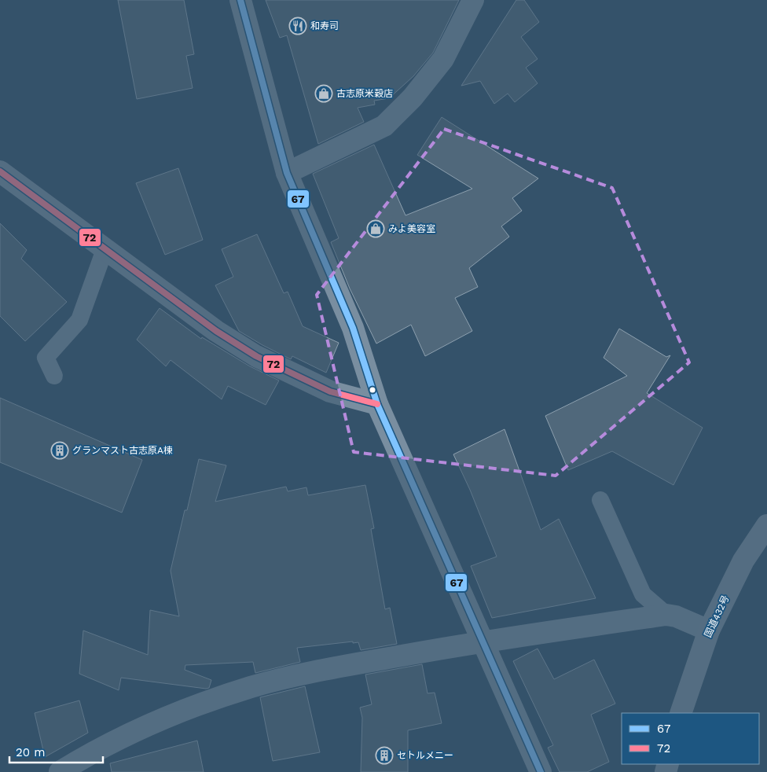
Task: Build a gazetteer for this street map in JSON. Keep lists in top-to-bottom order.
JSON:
{
  "streets": {
    "highway": ["国道432号"]
  },
  "places": {
    "restaurant": ["和寿司"],
    "shop": ["古志原米穀店", "みよ美容室"],
    "building": ["グランマスト古志原A棟", "セトルメニー"]
  },
  "lines": ["transit line 67", "transit line 72"],
  "legend": ["67", "72"],
  "scale_bar": "20 m"
}
